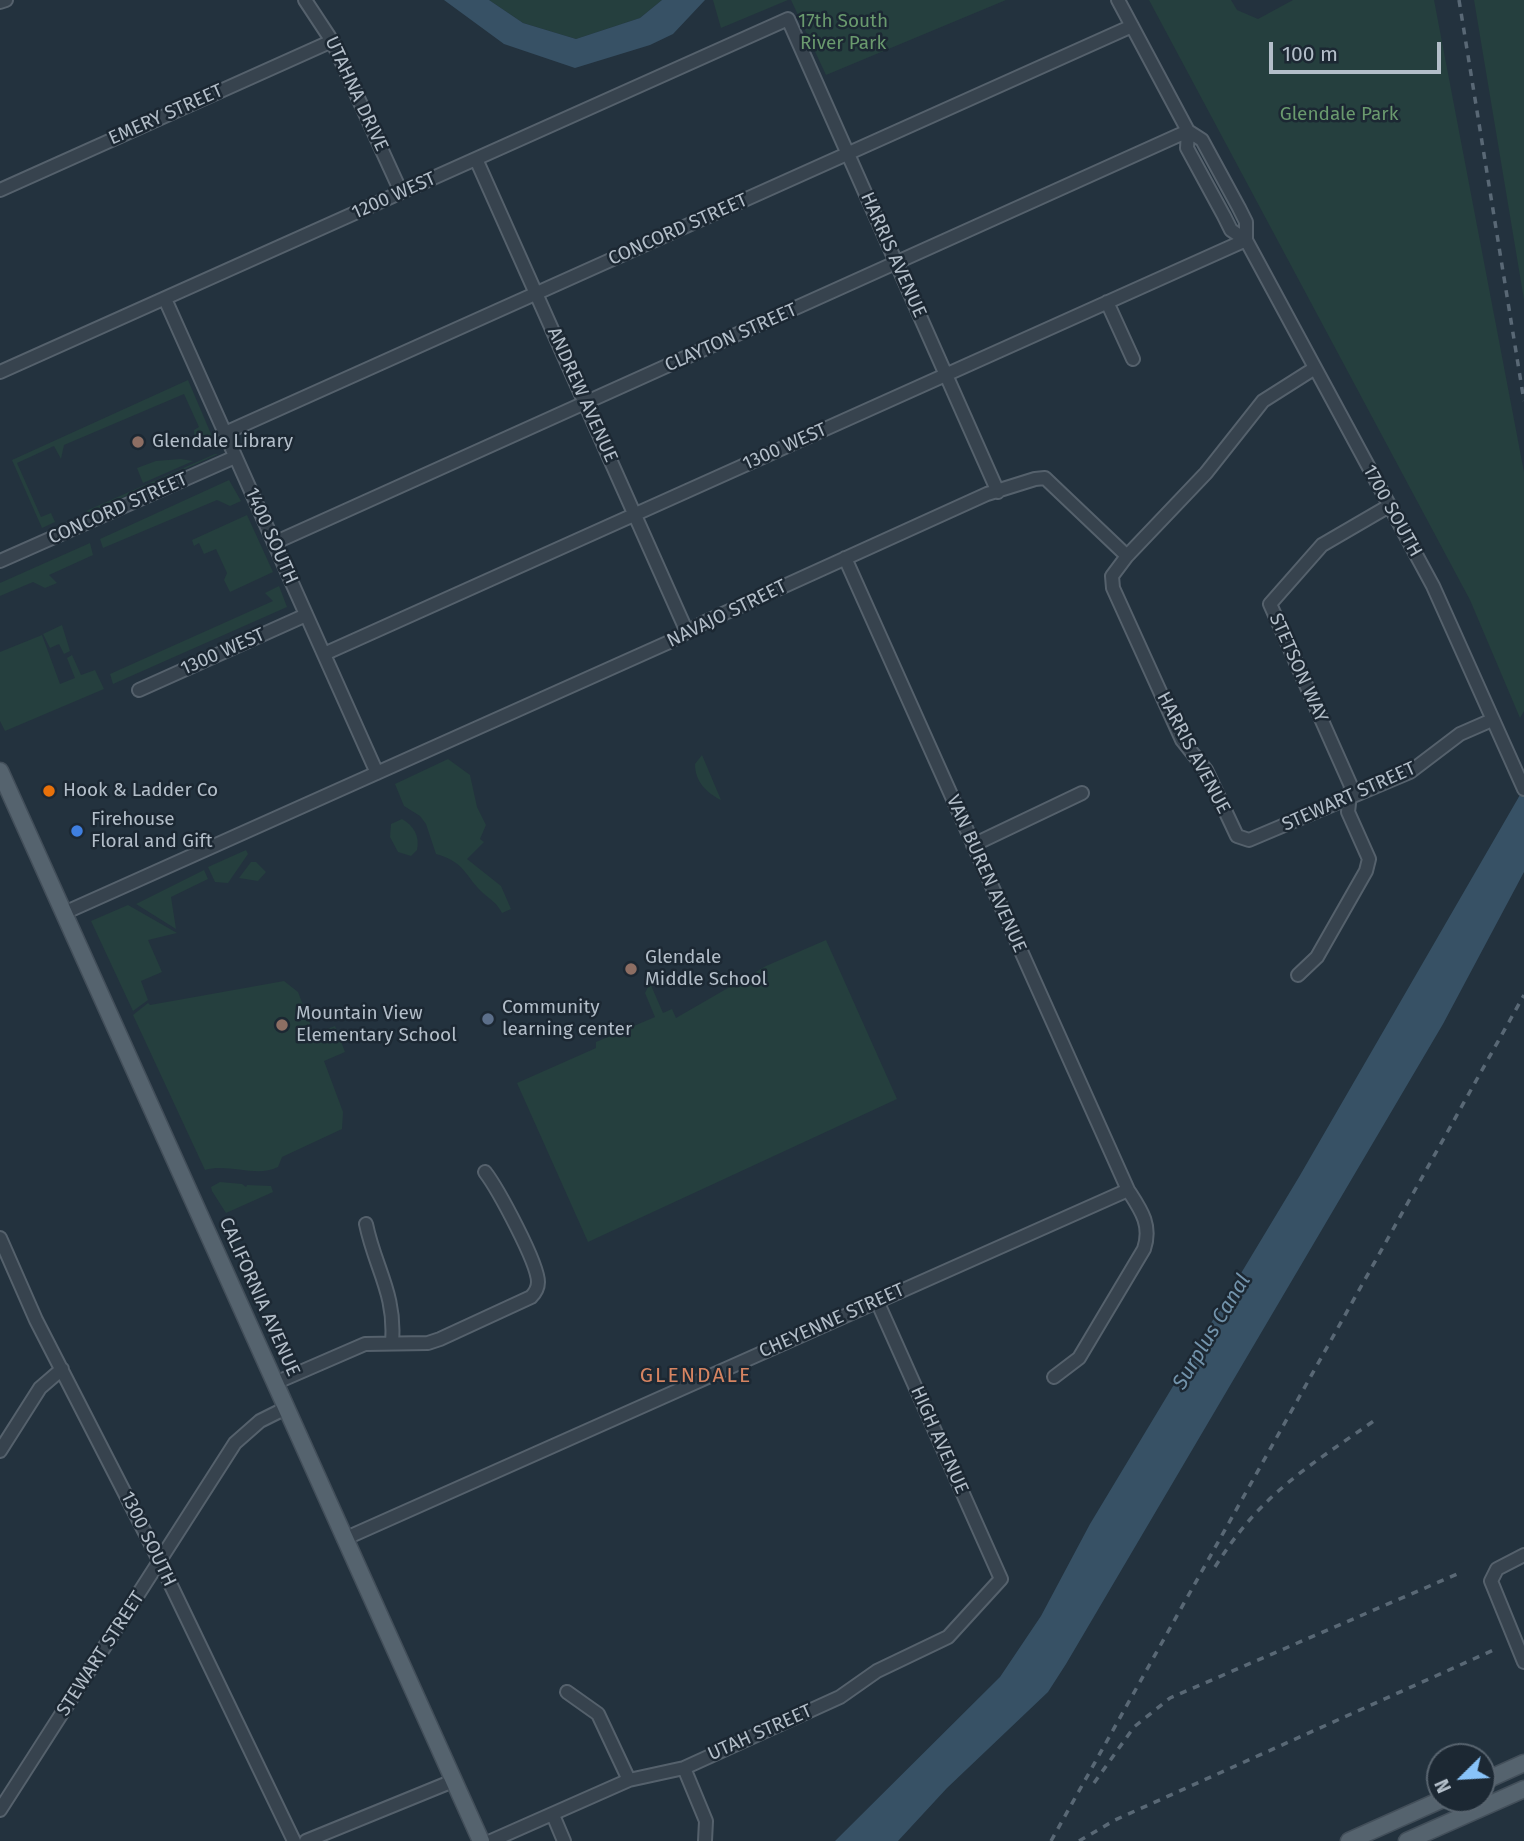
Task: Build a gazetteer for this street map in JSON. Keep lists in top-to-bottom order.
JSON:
{
  "streets": {
    "main road": ["CALIFORNIA AVENUE"],
    "street": [
      "UTAHNA DRIVE",
      "EMERY STREET",
      "1200 WEST",
      "CONCORD STREET",
      "HARRIS AVENUE",
      "CLAYTON STREET",
      "ANDREW AVENUE",
      "1300 WEST",
      "1700 SOUTH",
      "1400 SOUTH",
      "NAVAJO STREET",
      "STETSON WAY",
      "STEWART STREET",
      "VAN BUREN AVENUE",
      "CHEYENNE STREET",
      "HIGH AVENUE",
      "1300 SOUTH",
      "UTAH STREET"
    ]
  },
  "crossings": [
    ["UTAHNA DRIVE", "EMERY STREET"],
    ["UTAHNA DRIVE", "1200 WEST"],
    ["1200 WEST", "HARRIS AVENUE"],
    ["1200 WEST", "ANDREW AVENUE"],
    ["1200 WEST", "1400 SOUTH"],
    ["CONCORD STREET", "HARRIS AVENUE"],
    ["CONCORD STREET", "ANDREW AVENUE"],
    ["CONCORD STREET", "1700 SOUTH"],
    ["CONCORD STREET", "1400 SOUTH"],
    ["HARRIS AVENUE", "CLAYTON STREET"],
    ["HARRIS AVENUE", "1300 WEST"],
    ["HARRIS AVENUE", "NAVAJO STREET"],
    ["HARRIS AVENUE", "STEWART STREET"],
    ["CLAYTON STREET", "ANDREW AVENUE"],
    ["CLAYTON STREET", "1700 SOUTH"],
    ["CLAYTON STREET", "1400 SOUTH"],
    ["ANDREW AVENUE", "1300 WEST"],
    ["ANDREW AVENUE", "NAVAJO STREET"],
    ["1300 WEST", "1700 SOUTH"],
    ["1300 WEST", "1400 SOUTH"],
    ["1700 SOUTH", "STETSON WAY"],
    ["1700 SOUTH", "STEWART STREET"],
    ["1400 SOUTH", "NAVAJO STREET"],
    ["NAVAJO STREET", "VAN BUREN AVENUE"],
    ["NAVAJO STREET", "CALIFORNIA AVENUE"],
    ["STETSON WAY", "STEWART STREET"],
    ["STEWART STREET", "CALIFORNIA AVENUE"],
    ["STEWART STREET", "1300 SOUTH"],
    ["VAN BUREN AVENUE", "CHEYENNE STREET"],
    ["CALIFORNIA AVENUE", "CHEYENNE STREET"],
    ["CHEYENNE STREET", "HIGH AVENUE"],
    ["HIGH AVENUE", "UTAH STREET"]
  ],
  "districts": ["GLENDALE"],
  "water": ["Surplus Canal"],
  "parks": ["17th South River Park", "Glendale Park"],
  "places": [
    "Glendale Library",
    "Hook & Ladder Co",
    "Firehouse Floral and Gift",
    "Glendale Middle School",
    "Community learning center",
    "Mountain View Elementary School"
  ],
  "scale_bar": "100 m",
  "north": "bottom left"
}
